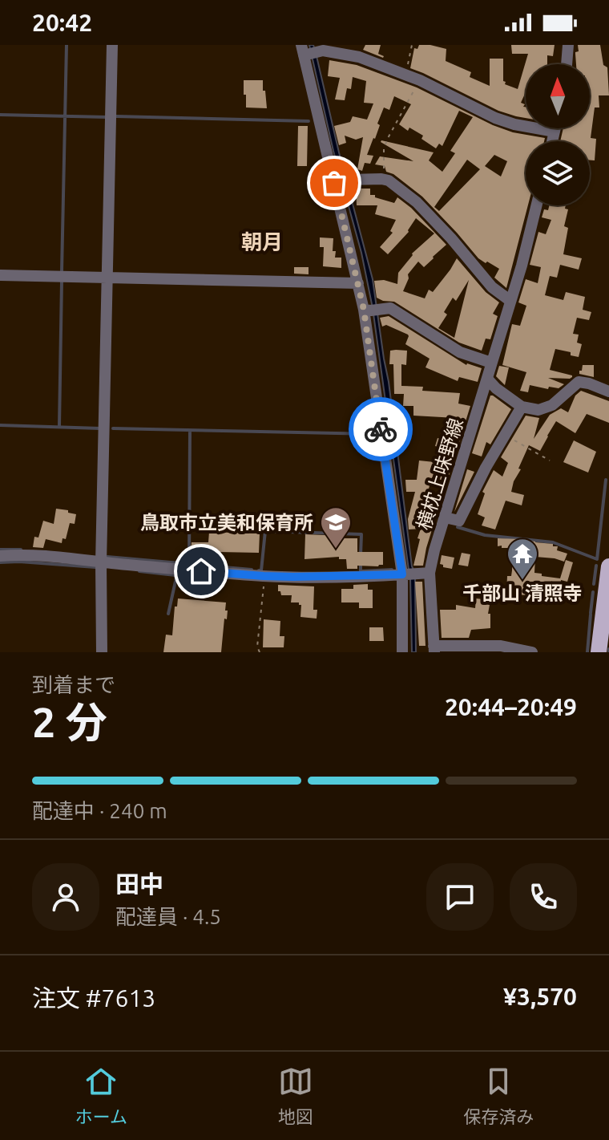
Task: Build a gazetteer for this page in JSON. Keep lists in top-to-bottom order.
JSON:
{
  "streets": {
    "street": ["横枕上味野線"]
  },
  "districts": ["朝月"],
  "places": {
    "school or university": ["鳥取市立美和保育所"],
    "temple": ["千部山 清照寺"]
  },
  "north": "top",
  "page": {
    "status": "20:42",
    "heading": ["2 分", "到着まで", "20:44–20:49"],
    "panel": [
      "田中",
      "配達員 · 4.5",
      "注文 #7613",
      "¥3,570"
    ],
    "bar": "配達中 · 240 m",
    "tabs": ["ホーム", "地図", "保存済み"]
  }
}
